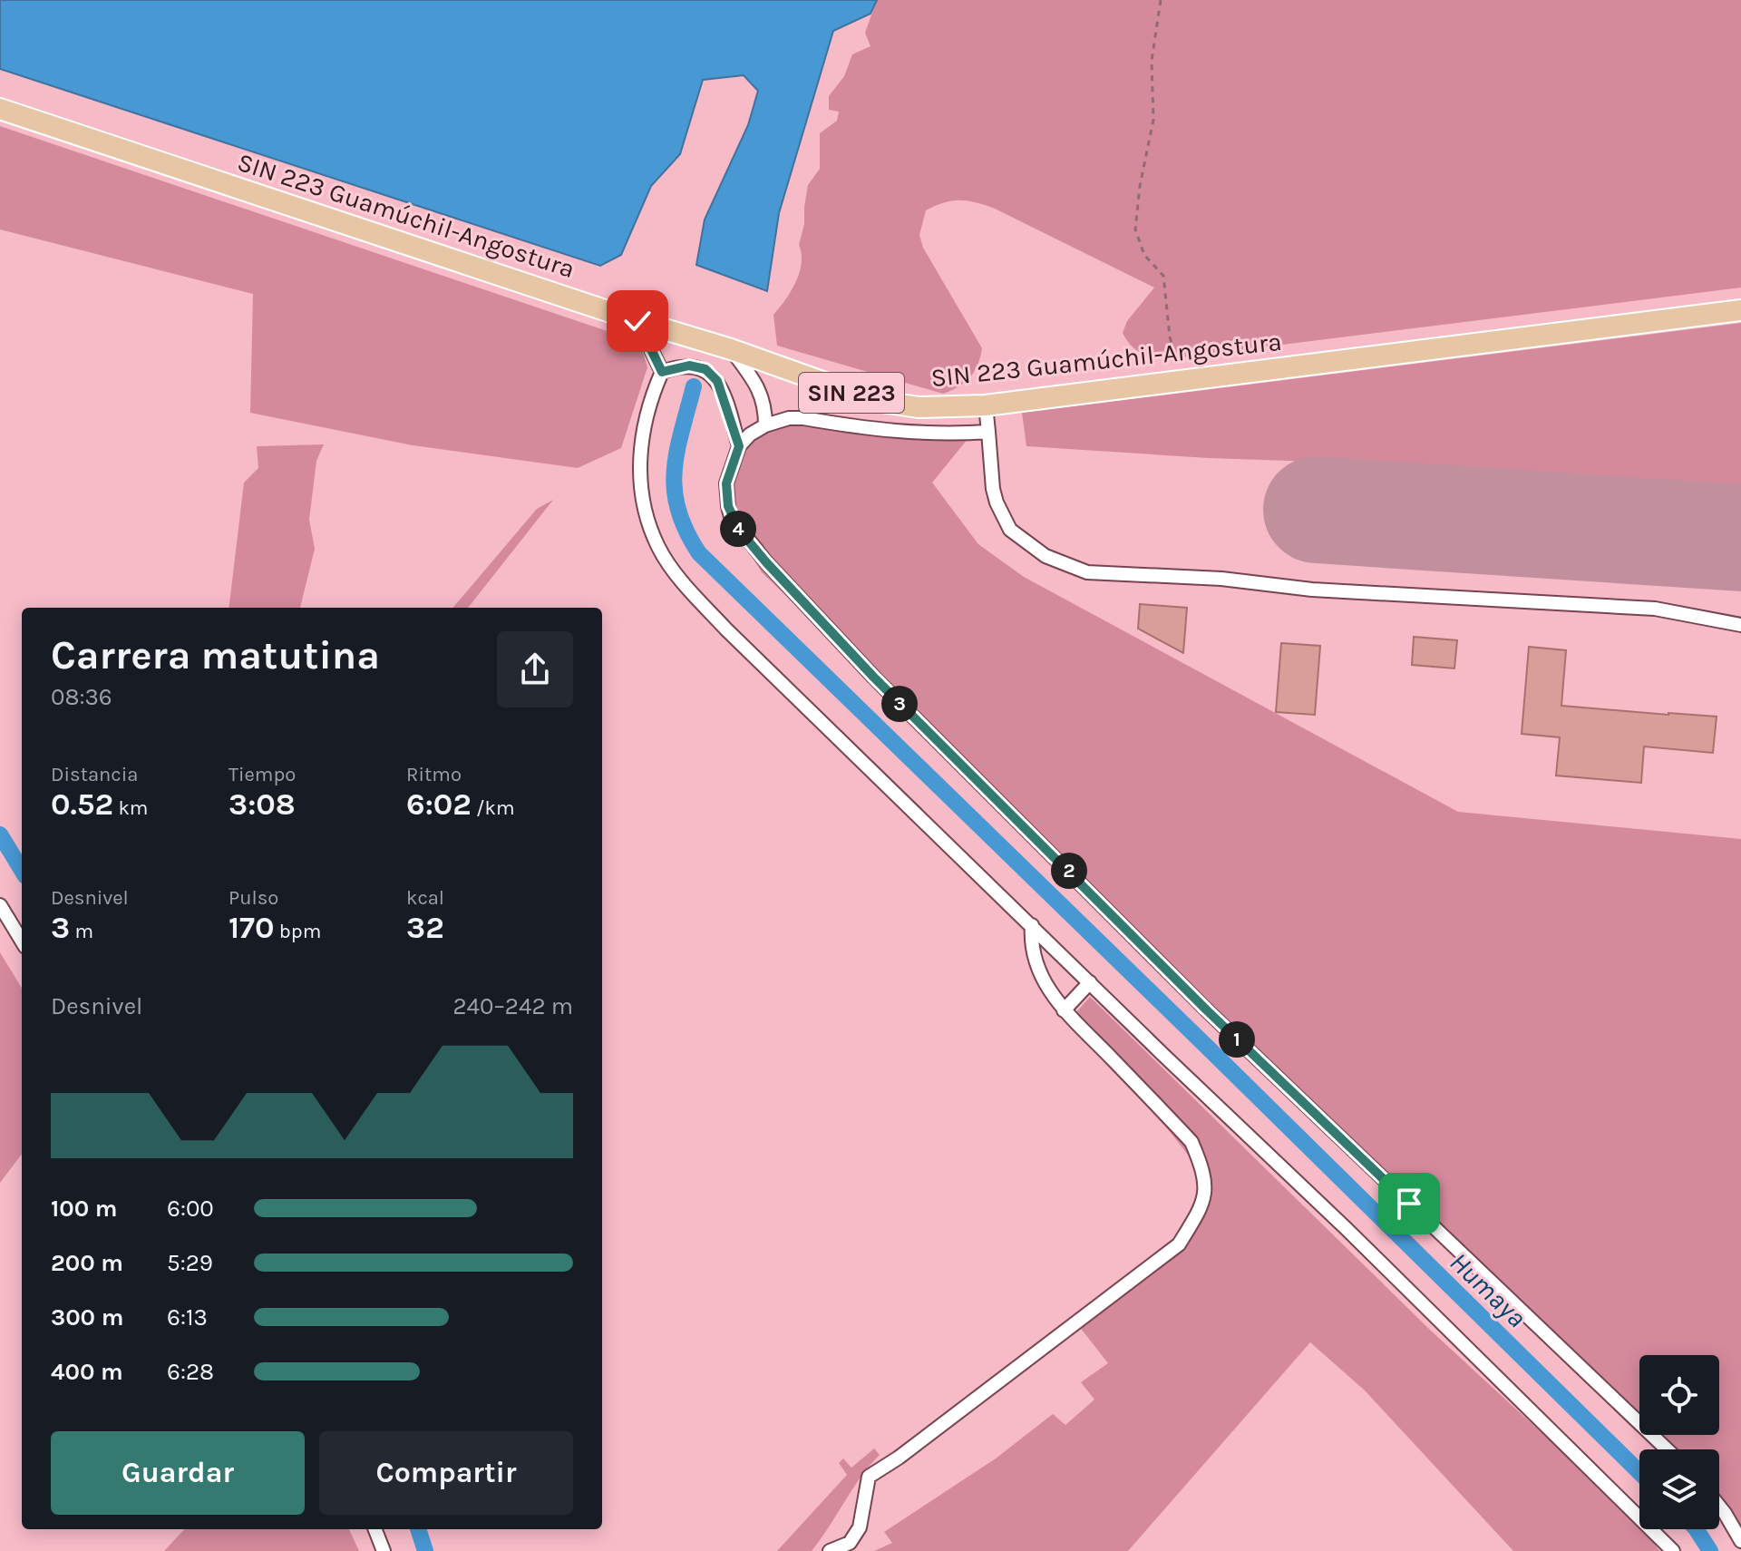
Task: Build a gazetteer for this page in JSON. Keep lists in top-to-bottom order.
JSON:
{
  "streets": {
    "main road": ["SIN 223 Guamúchil-Angostura", "SIN 223"]
  },
  "water": ["Humaya"],
  "page": {
    "pins": [
      "4",
      "3",
      "2",
      "1"
    ],
    "heading": ["Carrera matutina", "08:36"],
    "stats": [
      ["Distancia", "0.52 km"],
      ["Tiempo", "3:08"],
      ["Ritmo", "6:02 /km"],
      ["Desnivel", "3 m"],
      ["Pulso", "170 bpm"],
      ["kcal", "32"]
    ],
    "chart": ["Desnivel", "240–242 m"],
    "list": [
      {
        "name": "100 m",
        "note": "6:00"
      },
      {
        "name": "200 m",
        "note": "5:29"
      },
      {
        "name": "300 m",
        "note": "6:13"
      },
      {
        "name": "400 m",
        "note": "6:28"
      }
    ],
    "buttons": ["Guardar", "Compartir"]
  }
}
